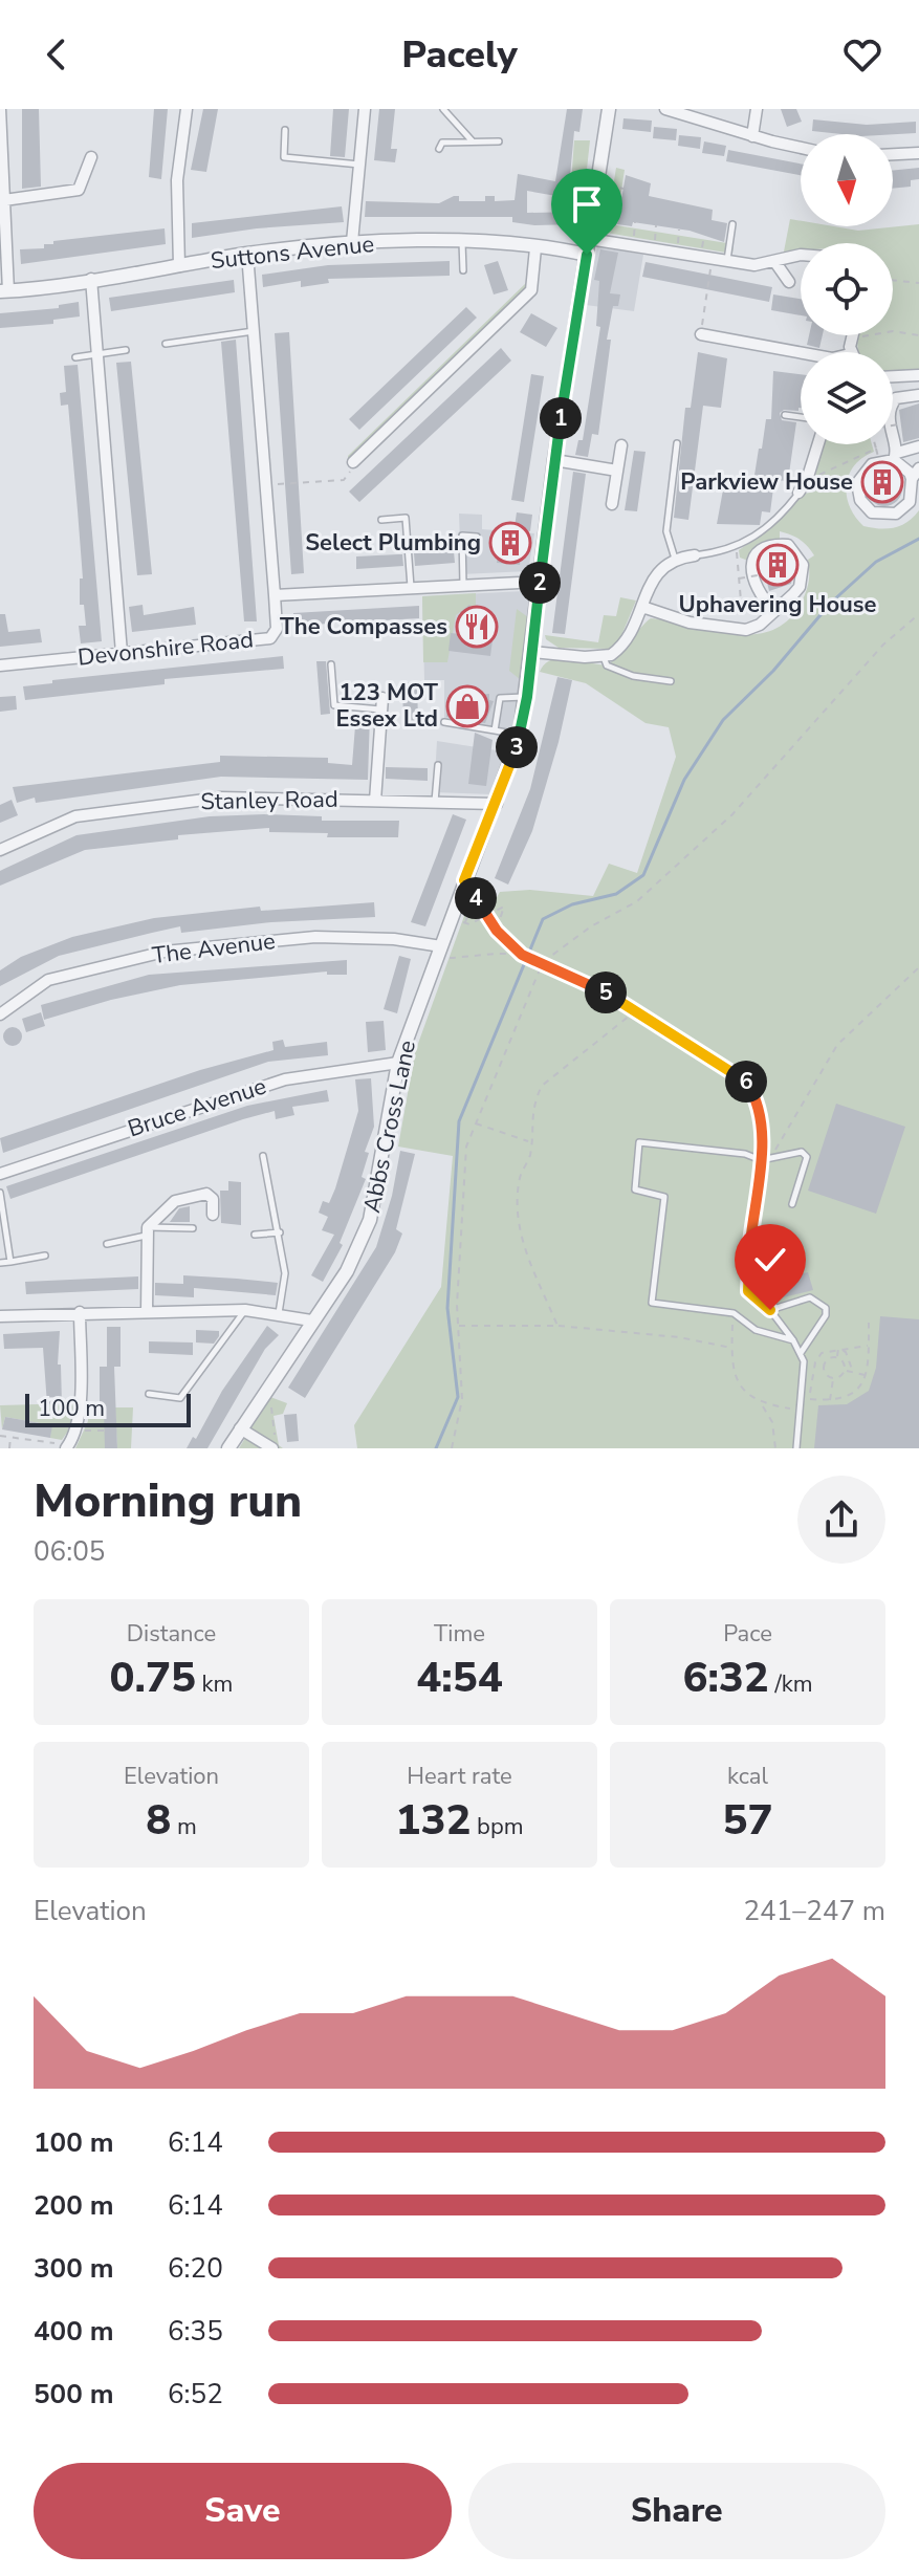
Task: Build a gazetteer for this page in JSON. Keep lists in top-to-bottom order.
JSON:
{
  "streets": {
    "street": [
      "Suttons Avenue",
      "Devonshire Road",
      "Stanley Road",
      "The Avenue",
      "Bruce Avenue",
      "Abbs Cross Lane"
    ]
  },
  "crossings": [
    ["Suttons Avenue", "Abbs Cross Lane"],
    ["Stanley Road", "Abbs Cross Lane"],
    ["The Avenue", "Abbs Cross Lane"],
    ["Bruce Avenue", "Abbs Cross Lane"]
  ],
  "places": {
    "building": ["Parkview House", "Select Plumbing", "Uphavering House"],
    "restaurant": ["The Compasses"],
    "shop": ["123 MOT Essex Ltd"]
  },
  "scale_bar": "100 m",
  "north": "bottom",
  "page": {
    "header": "Pacely",
    "pins": [
      "1",
      "2",
      "3",
      "4",
      "5",
      "6"
    ],
    "scale": "100 m",
    "heading": ["Morning run", "06:05"],
    "stats": [
      ["Distance", "0.75 km"],
      ["Time", "4:54"],
      ["Pace", "6:32 /km"],
      ["Elevation", "8 m"],
      ["Heart rate", "132 bpm"],
      ["kcal", "57"]
    ],
    "chart": ["Elevation", "241–247 m"],
    "list": [
      {
        "name": "100 m",
        "note": "6:14"
      },
      {
        "name": "200 m",
        "note": "6:14"
      },
      {
        "name": "300 m",
        "note": "6:20"
      },
      {
        "name": "400 m",
        "note": "6:35"
      },
      {
        "name": "500 m",
        "note": "6:52"
      }
    ],
    "buttons": ["Save", "Share"]
  }
}
